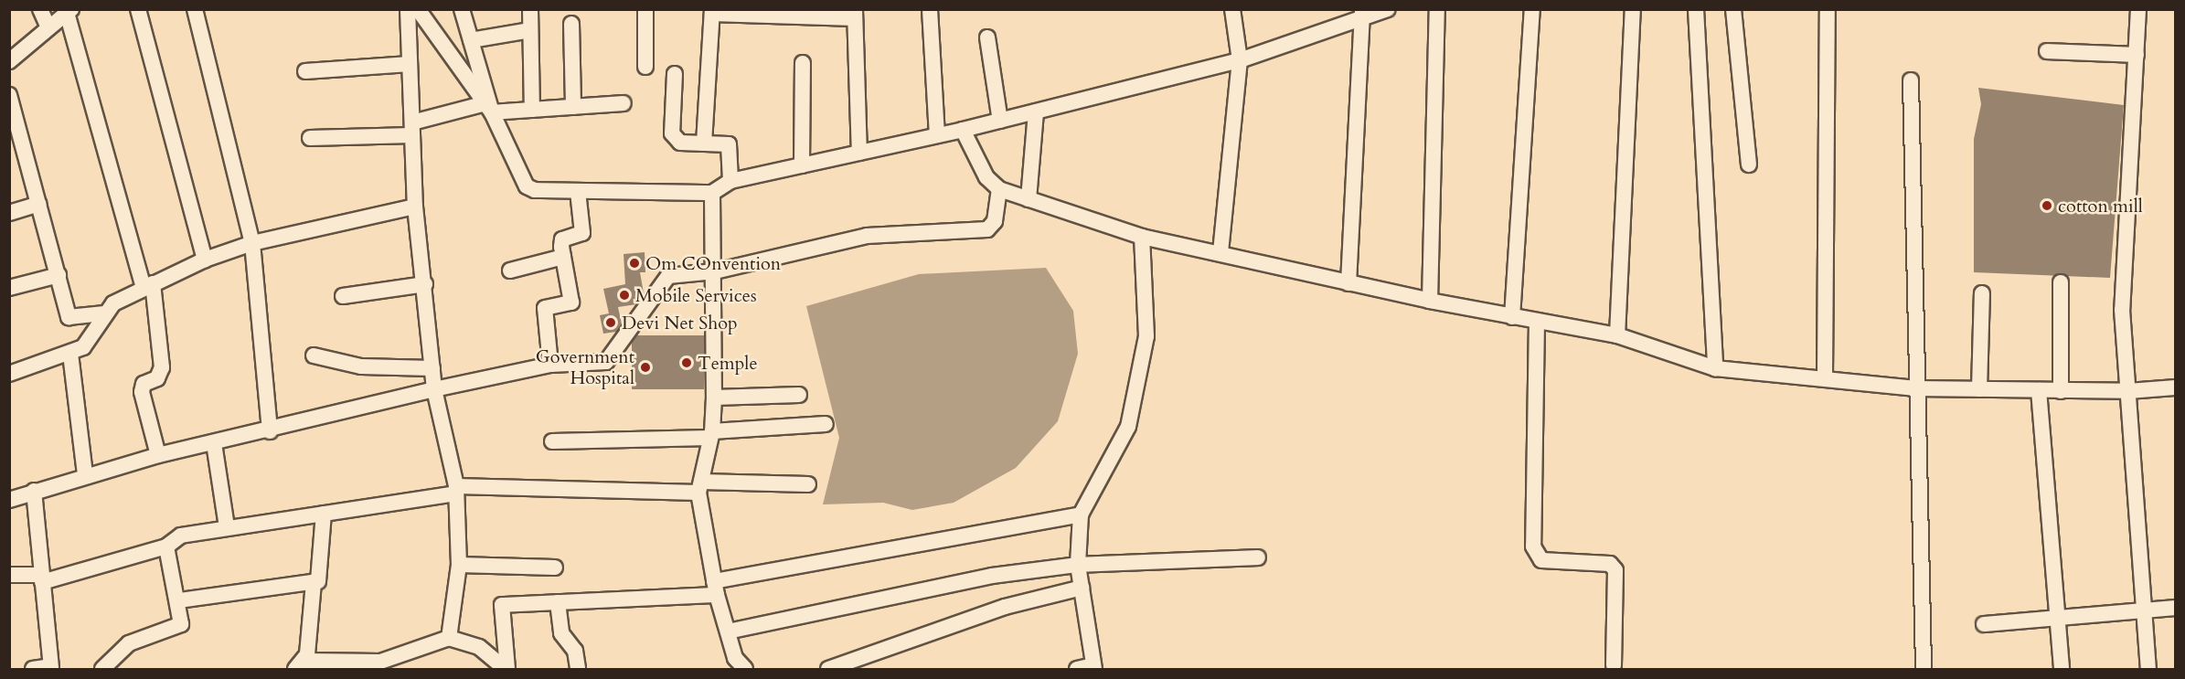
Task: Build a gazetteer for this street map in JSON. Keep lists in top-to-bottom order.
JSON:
{
  "places": [
    "cotton mill",
    "Om COnvention",
    "Mobile Services",
    "Devi Net Shop",
    "Temple",
    "Government Hospital"
  ]
}
